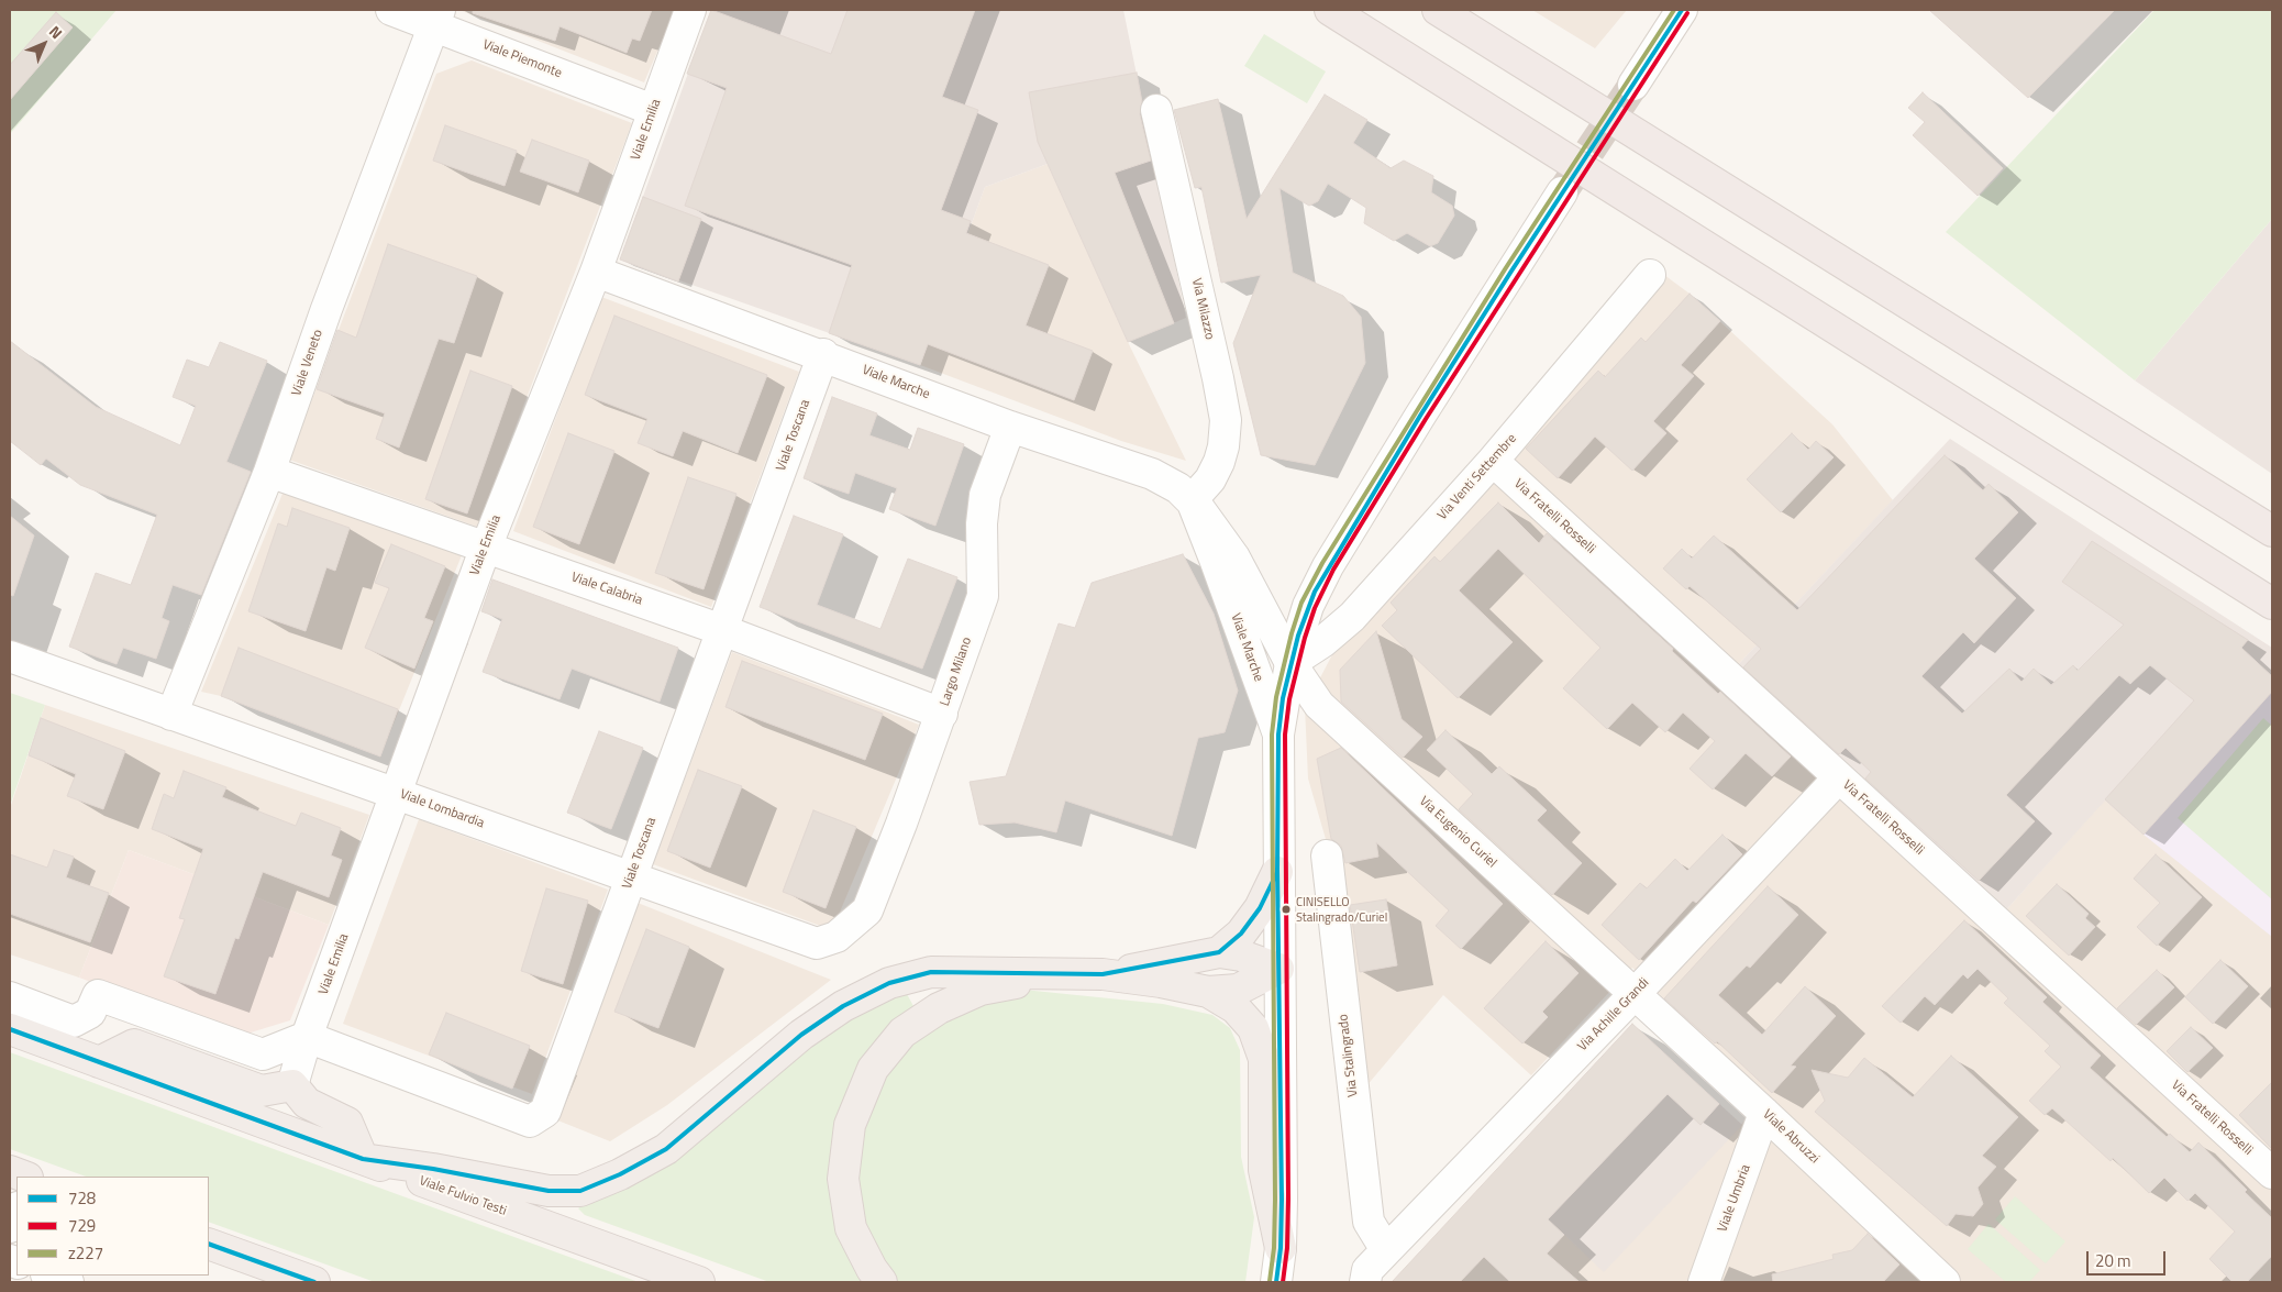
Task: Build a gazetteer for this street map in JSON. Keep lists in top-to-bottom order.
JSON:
{
  "streets": {
    "highway": ["Viale Fulvio Testi"],
    "street": [
      "Viale Piemonte",
      "Viale Emilia",
      "Via Milazzo",
      "Viale Veneto",
      "Viale Marche",
      "Viale Toscana",
      "Via Venti Settembre",
      "Via Fratelli Rosselli",
      "Viale Calabria",
      "Largo Milano",
      "Viale Lombardia",
      "Via Eugenio Curiel",
      "Via Achille Grandi",
      "Via Stalingrado",
      "Viale Abruzzi",
      "Viale Umbria"
    ]
  },
  "crossings": [
    ["Viale Piemonte", "Viale Emilia"],
    ["Viale Piemonte", "Viale Veneto"],
    ["Viale Emilia", "Viale Marche"],
    ["Viale Emilia", "Viale Toscana"],
    ["Viale Emilia", "Viale Calabria"],
    ["Viale Emilia", "Viale Lombardia"],
    ["Via Milazzo", "Viale Marche"],
    ["Viale Veneto", "Viale Calabria"],
    ["Viale Veneto", "Viale Lombardia"],
    ["Viale Marche", "Viale Toscana"],
    ["Viale Marche", "Via Venti Settembre"],
    ["Viale Marche", "Largo Milano"],
    ["Viale Marche", "Via Eugenio Curiel"],
    ["Viale Toscana", "Viale Calabria"],
    ["Viale Toscana", "Viale Lombardia"],
    ["Via Venti Settembre", "Via Fratelli Rosselli"],
    ["Via Venti Settembre", "Via Eugenio Curiel"],
    ["Via Fratelli Rosselli", "Via Achille Grandi"],
    ["Viale Calabria", "Largo Milano"],
    ["Largo Milano", "Viale Lombardia"],
    ["Via Eugenio Curiel", "Via Achille Grandi"],
    ["Via Eugenio Curiel", "Viale Abruzzi"],
    ["Via Achille Grandi", "Via Stalingrado"],
    ["Via Achille Grandi", "Viale Abruzzi"],
    ["Viale Abruzzi", "Viale Umbria"]
  ],
  "places": ["CINISELLO Stalingrado/Curiel"],
  "lines": ["transit line 728", "transit line z227", "transit line 729"],
  "legend": ["728", "729", "z227"],
  "scale_bar": "20 m",
  "north": "top right"
}
